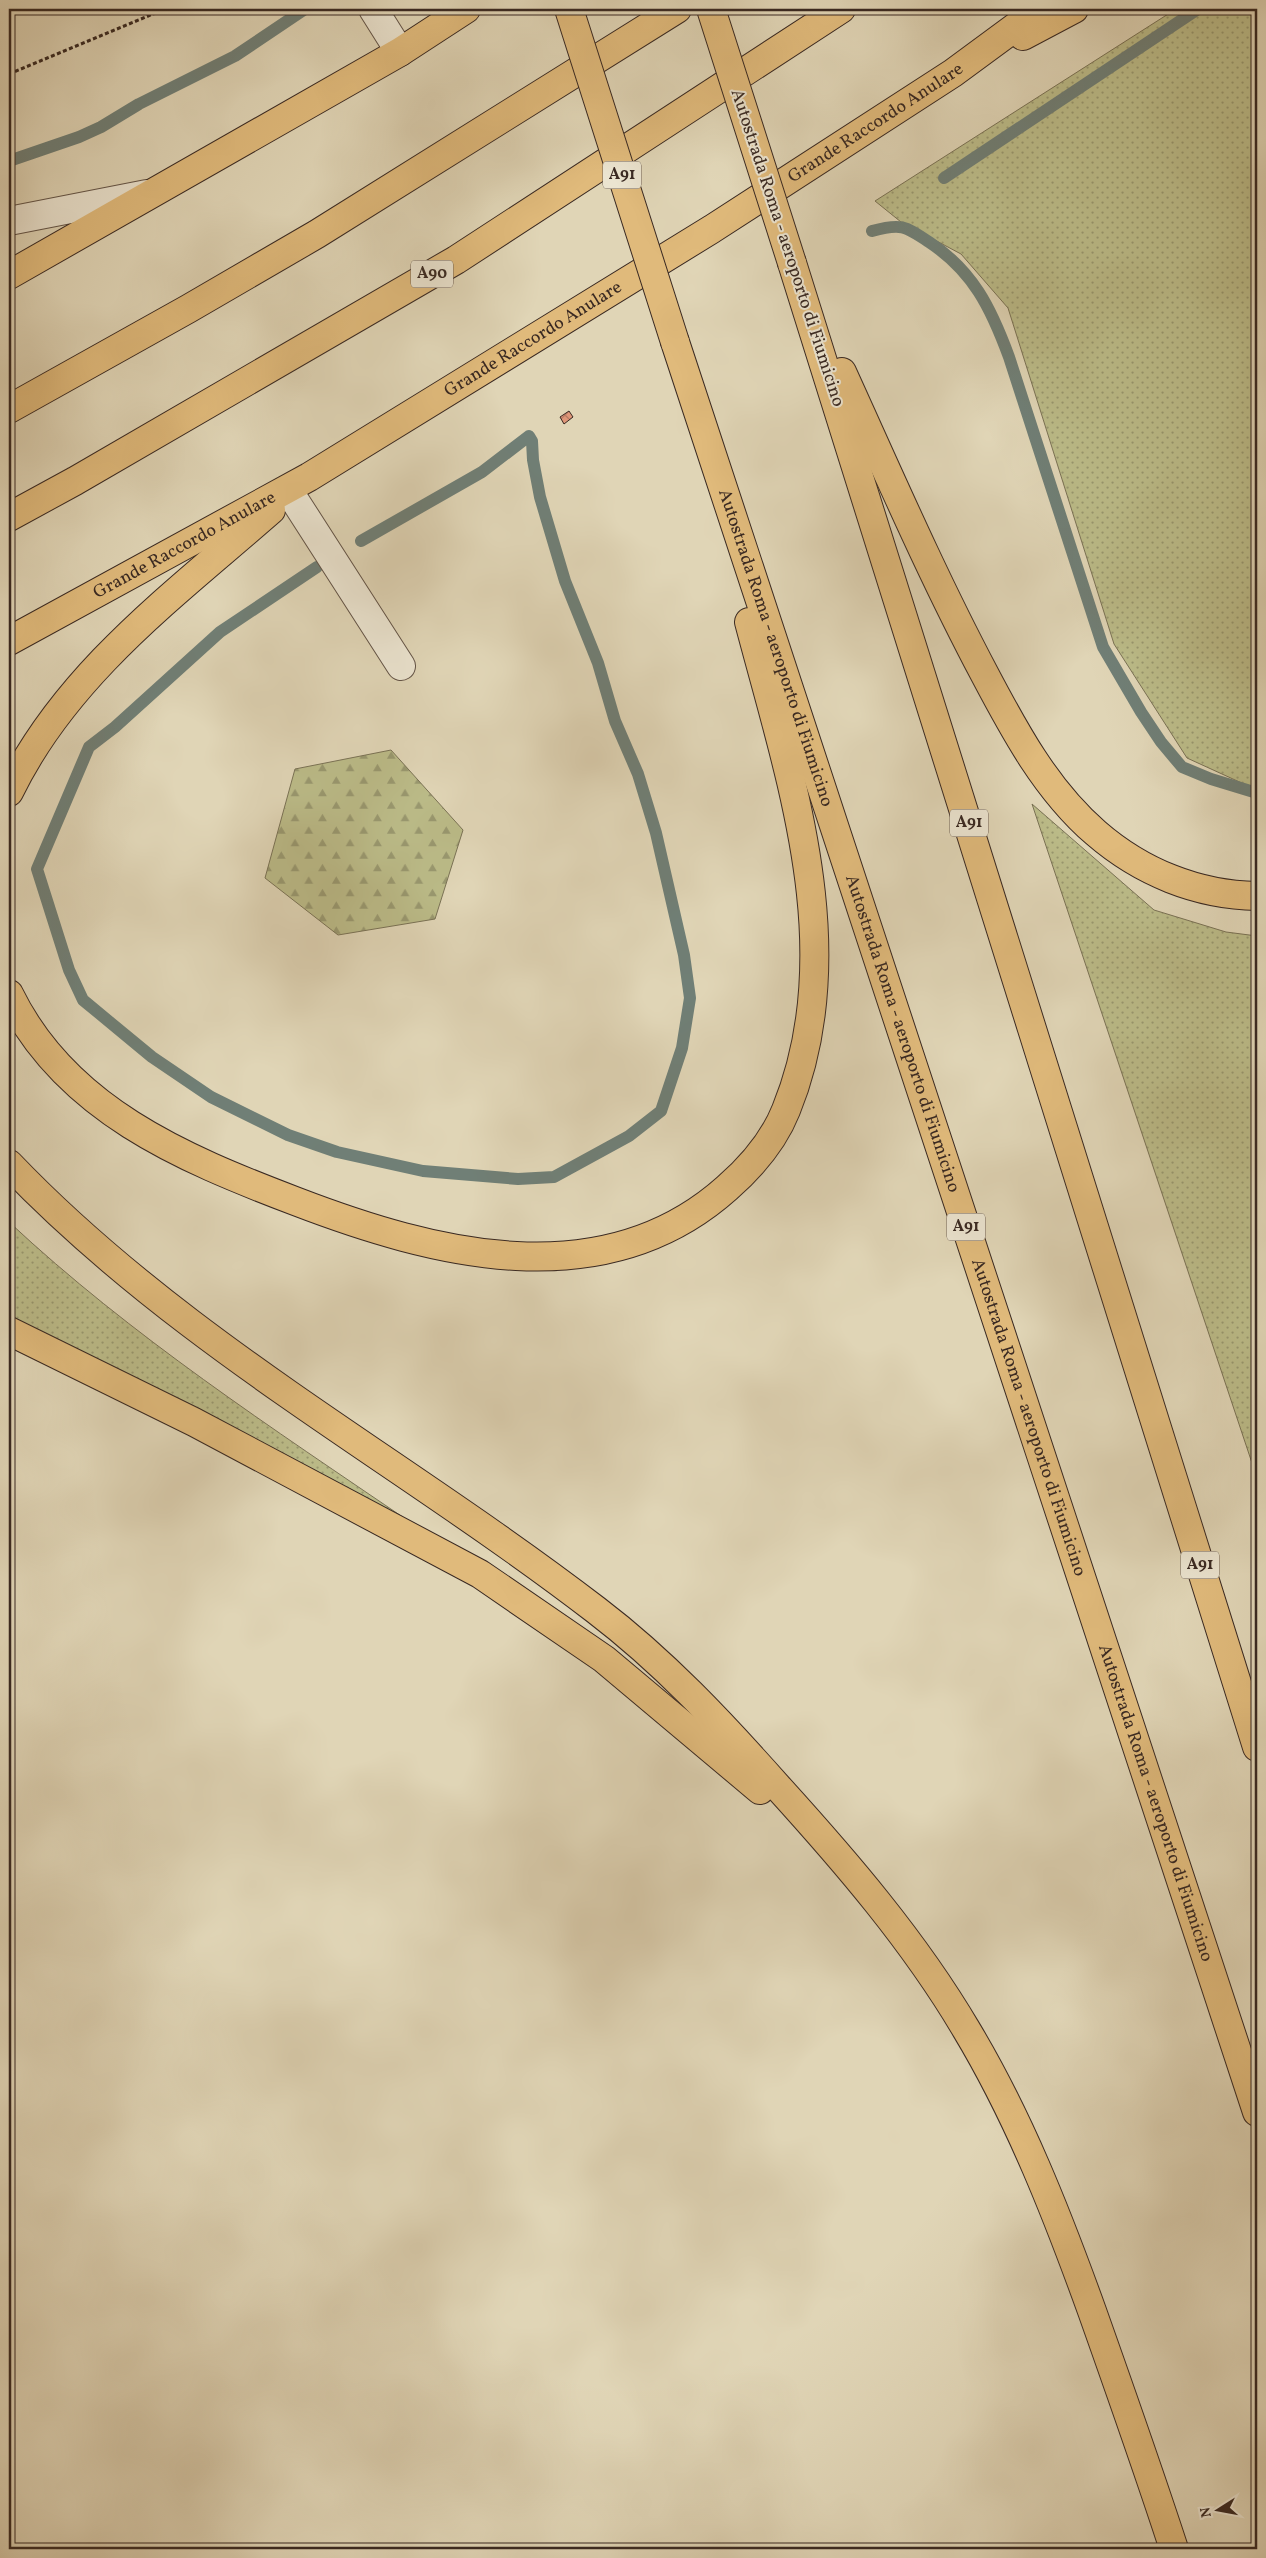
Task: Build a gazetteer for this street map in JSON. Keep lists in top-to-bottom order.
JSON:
{
  "streets": {
    "highway": [
      "Grande Raccordo Anulare",
      "A91",
      "Autostrada Roma - aeroporto di Fiumicino",
      "A90"
    ]
  },
  "north": "left"
}
